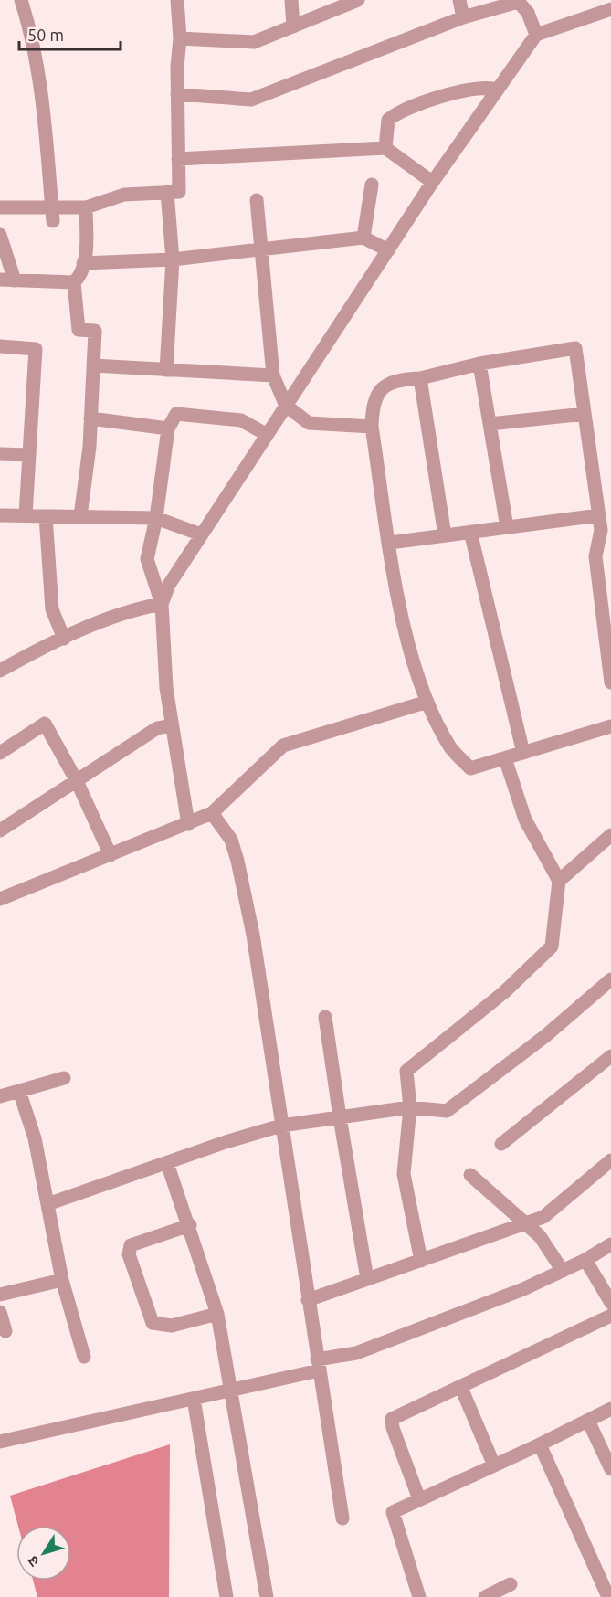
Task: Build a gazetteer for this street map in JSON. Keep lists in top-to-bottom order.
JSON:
{
  "scale_bar": "50 m",
  "north": "bottom left"
}
